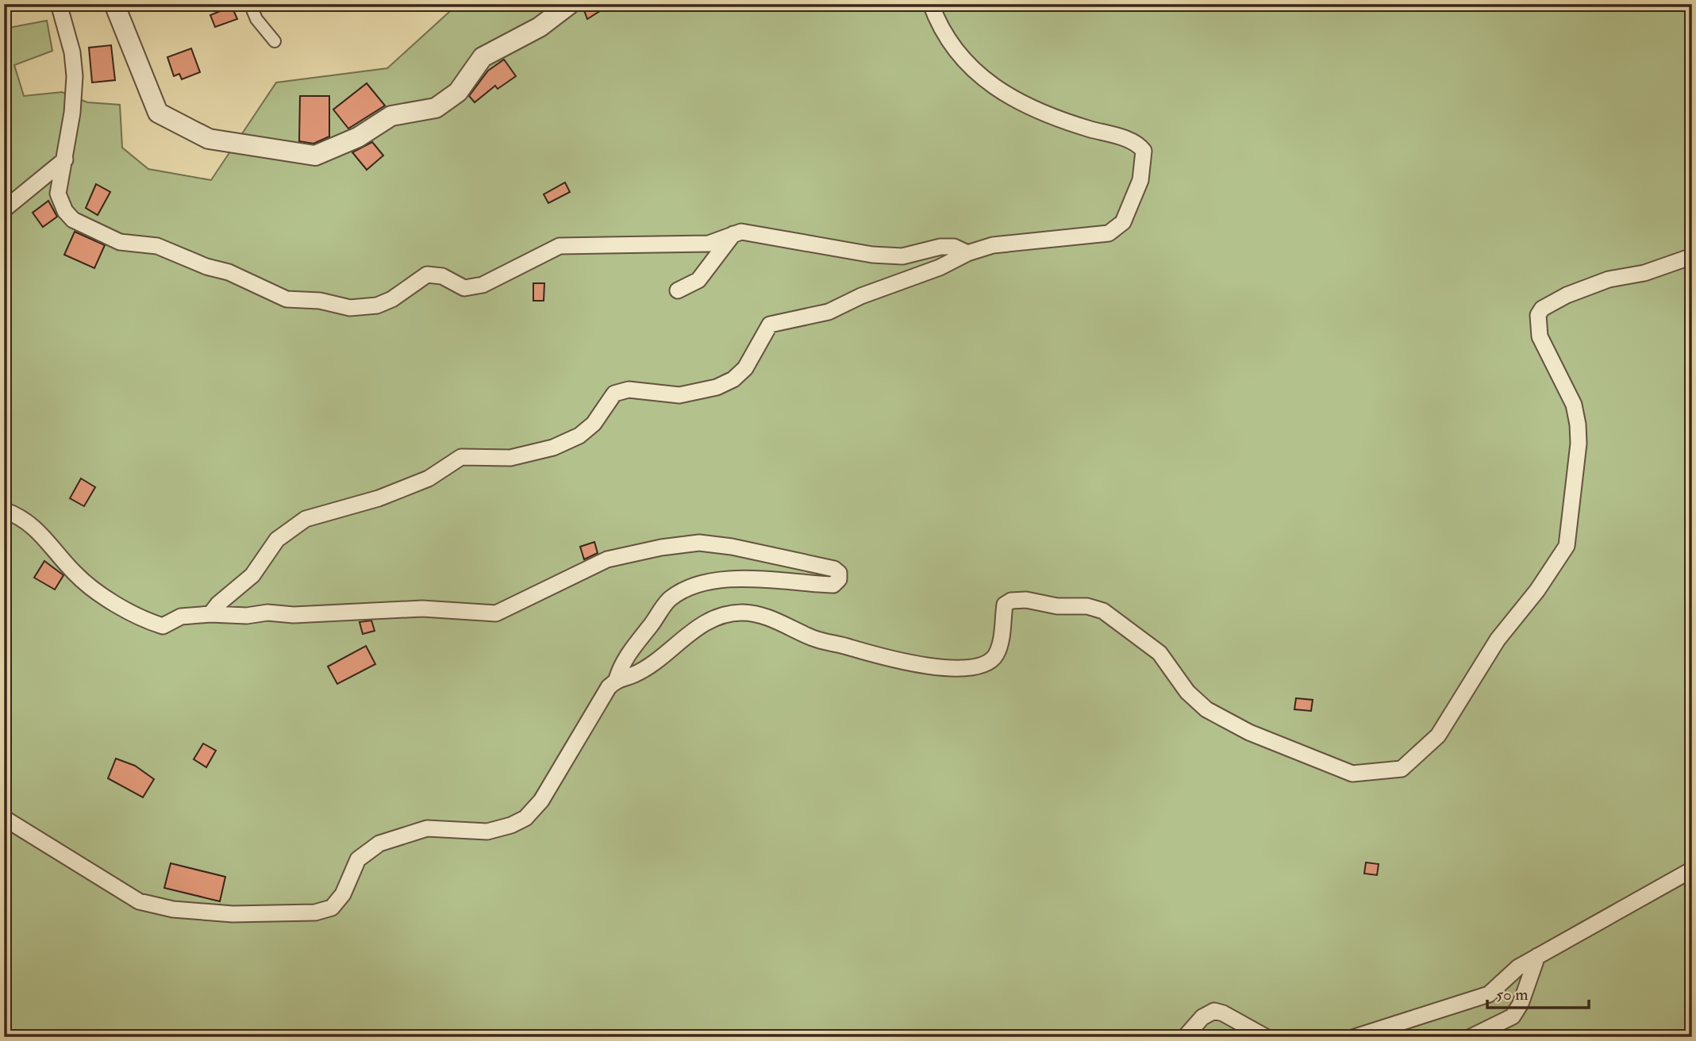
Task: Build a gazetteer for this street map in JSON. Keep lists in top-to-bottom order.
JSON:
{
  "scale_bar": "50 m"
}
